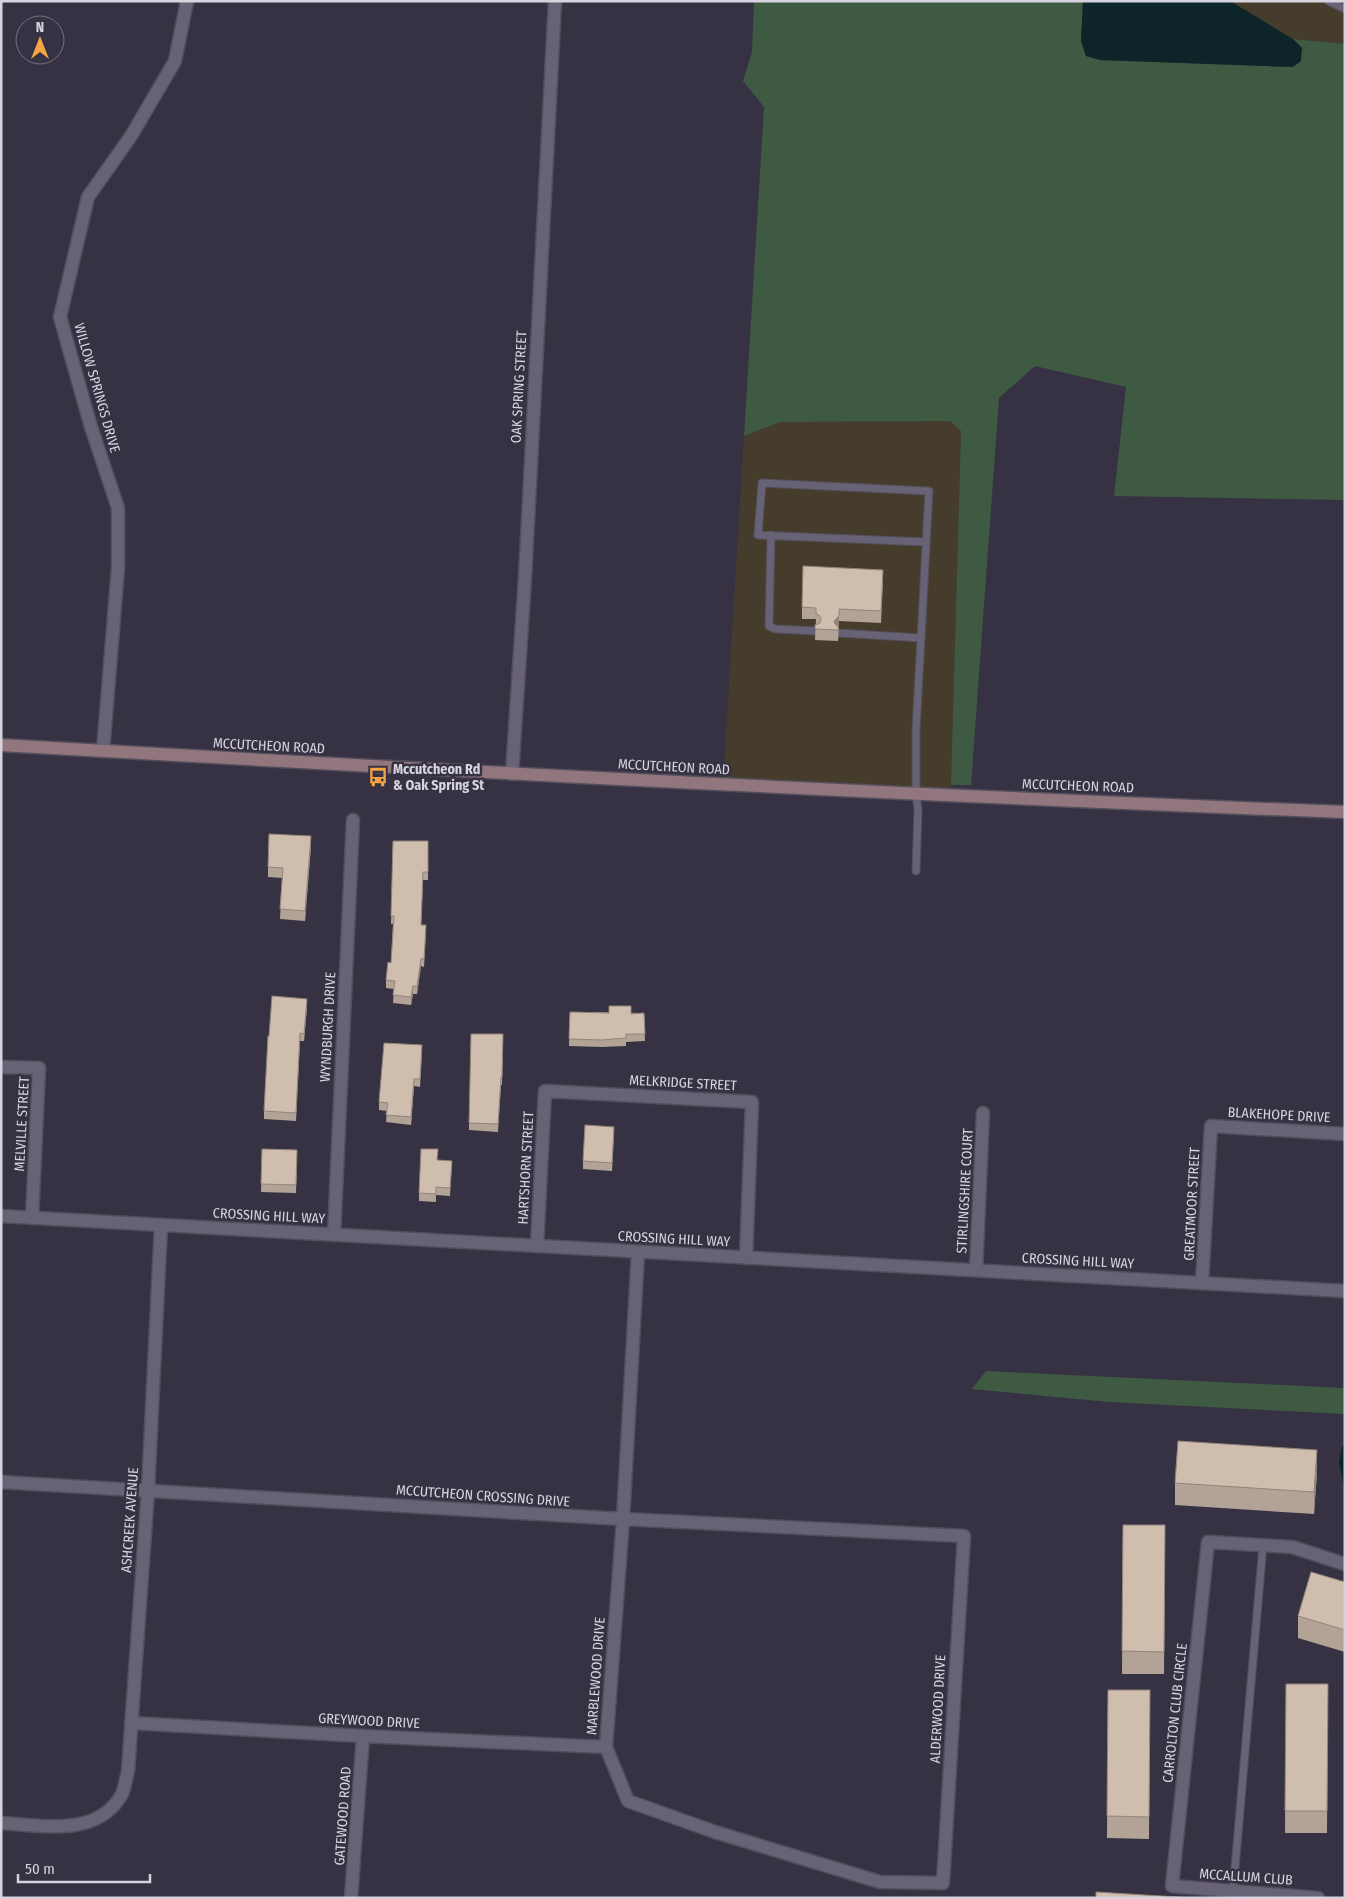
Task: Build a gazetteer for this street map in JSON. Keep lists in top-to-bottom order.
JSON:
{
  "streets": {
    "main road": ["MCCUTCHEON ROAD"],
    "street": [
      "OAK SPRING STREET",
      "WILLOW SPRINGS DRIVE",
      "WYNDBURGH DRIVE",
      "MELKRIDGE STREET",
      "BLAKEHOPE DRIVE",
      "MELVILLE STREET",
      "HARTSHORN STREET",
      "STIRLINGSHIRE COURT",
      "GREATMOOR STREET",
      "CROSSING HILL WAY",
      "MCCUTCHEON CROSSING DRIVE",
      "ASHCREEK AVENUE",
      "MARBLEWOOD DRIVE",
      "ALDERWOOD DRIVE",
      "CARROLTON CLUB CIRCLE",
      "GREYWOOD DRIVE",
      "GATEWOOD ROAD",
      "MCCALLUM CLUB"
    ]
  },
  "crossings": [
    ["OAK SPRING STREET", "MCCUTCHEON ROAD"],
    ["WILLOW SPRINGS DRIVE", "MCCUTCHEON ROAD"],
    ["WYNDBURGH DRIVE", "CROSSING HILL WAY"],
    ["MELKRIDGE STREET", "HARTSHORN STREET"],
    ["MELKRIDGE STREET", "CROSSING HILL WAY"],
    ["BLAKEHOPE DRIVE", "GREATMOOR STREET"],
    ["MELVILLE STREET", "CROSSING HILL WAY"],
    ["HARTSHORN STREET", "CROSSING HILL WAY"],
    ["STIRLINGSHIRE COURT", "CROSSING HILL WAY"],
    ["GREATMOOR STREET", "CROSSING HILL WAY"],
    ["CROSSING HILL WAY", "ASHCREEK AVENUE"],
    ["CROSSING HILL WAY", "MARBLEWOOD DRIVE"],
    ["MCCUTCHEON CROSSING DRIVE", "ASHCREEK AVENUE"],
    ["MCCUTCHEON CROSSING DRIVE", "MARBLEWOOD DRIVE"],
    ["MCCUTCHEON CROSSING DRIVE", "ALDERWOOD DRIVE"],
    ["ASHCREEK AVENUE", "GREYWOOD DRIVE"],
    ["MARBLEWOOD DRIVE", "ALDERWOOD DRIVE"],
    ["MARBLEWOOD DRIVE", "GREYWOOD DRIVE"],
    ["CARROLTON CLUB CIRCLE", "MCCALLUM CLUB"],
    ["GREYWOOD DRIVE", "GATEWOOD ROAD"]
  ],
  "places": {
    "bus stop": ["Mccutcheon Rd & Oak Spring St"]
  },
  "scale_bar": "50 m",
  "north": "top"
}
